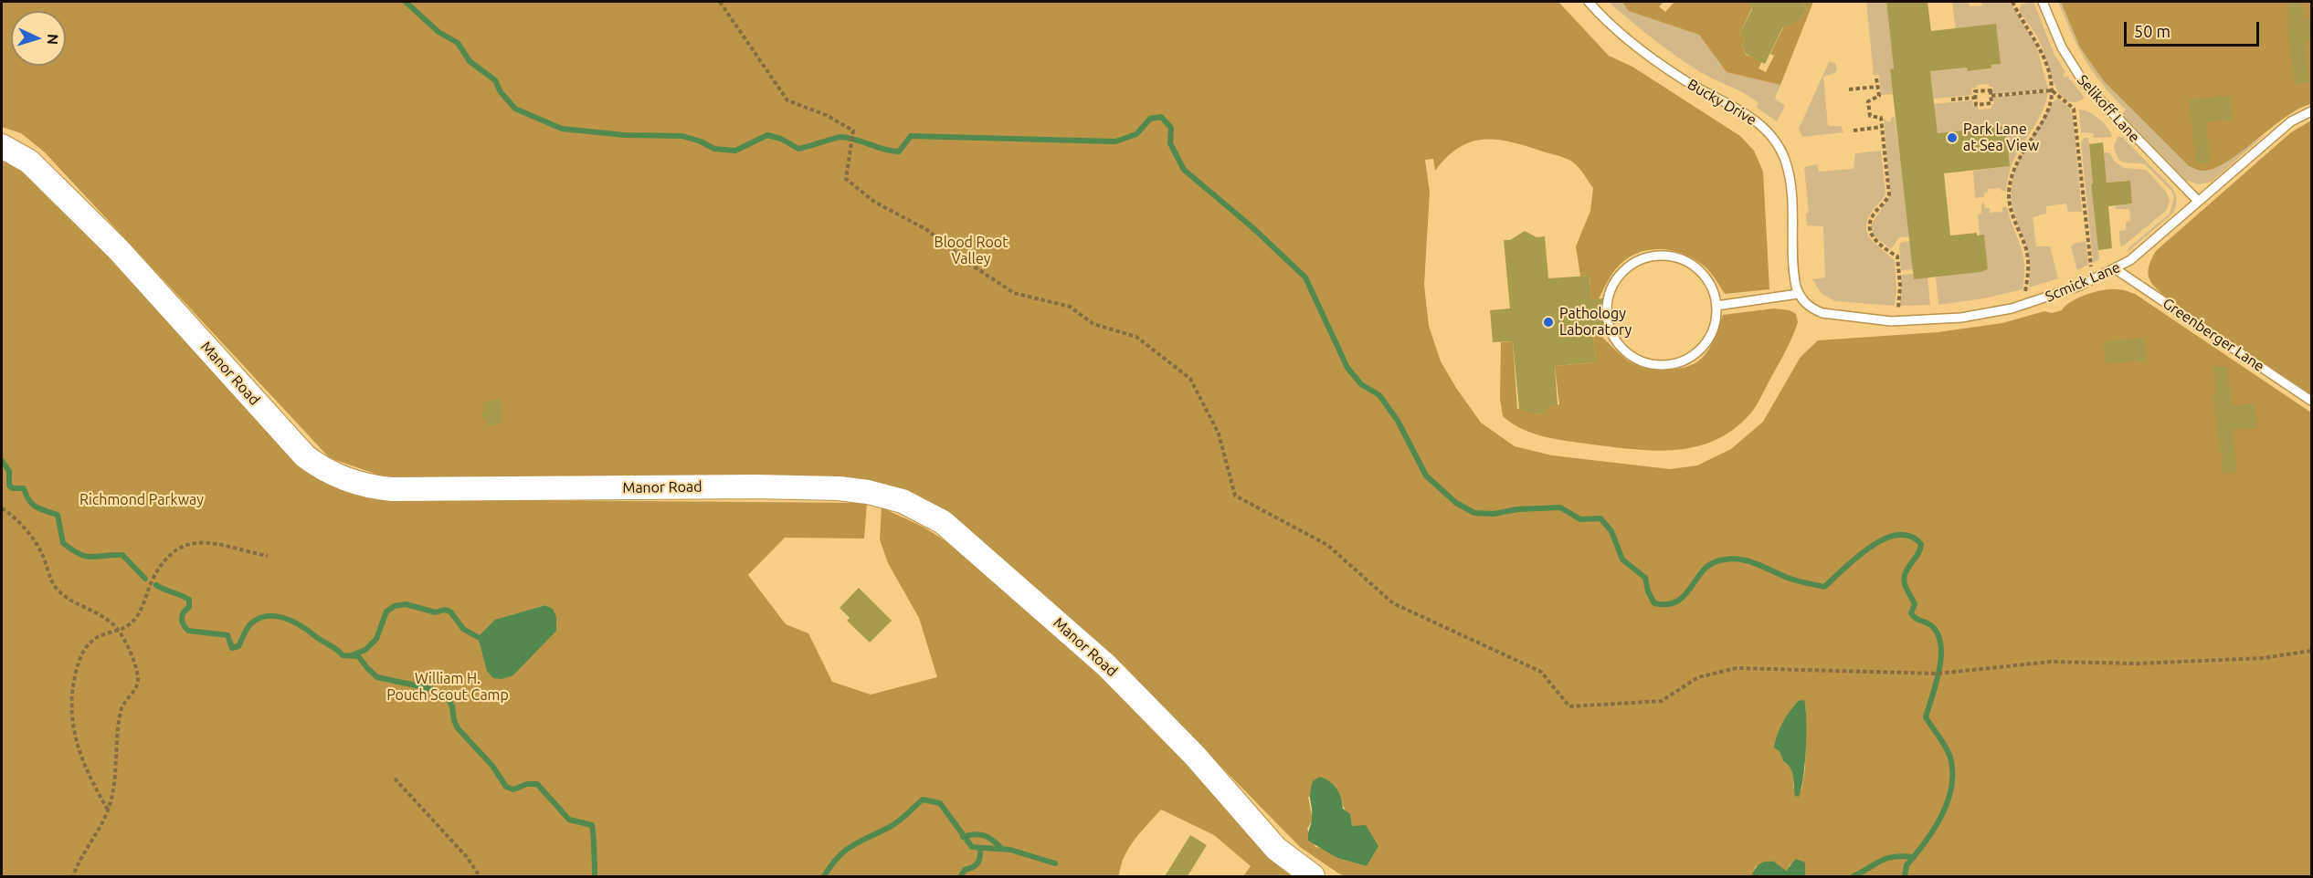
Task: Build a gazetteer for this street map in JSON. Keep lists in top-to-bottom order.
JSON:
{
  "streets": {
    "street": ["Manor Road"],
    "lane": [
      "Bucky Drive",
      "Selikoff Lane",
      "Scmick Lane",
      "Greenberger Lane"
    ]
  },
  "crossings": [
    ["Bucky Drive", "Scmick Lane"],
    ["Selikoff Lane", "Scmick Lane"],
    ["Scmick Lane", "Greenberger Lane"]
  ],
  "parks": ["Blood Root Valley", "Richmond Parkway", "William H. Pouch Scout Camp"],
  "places": ["Park Lane at Sea View", "Pathology Laboratory"],
  "scale_bar": "50 m",
  "north": "right"
}
